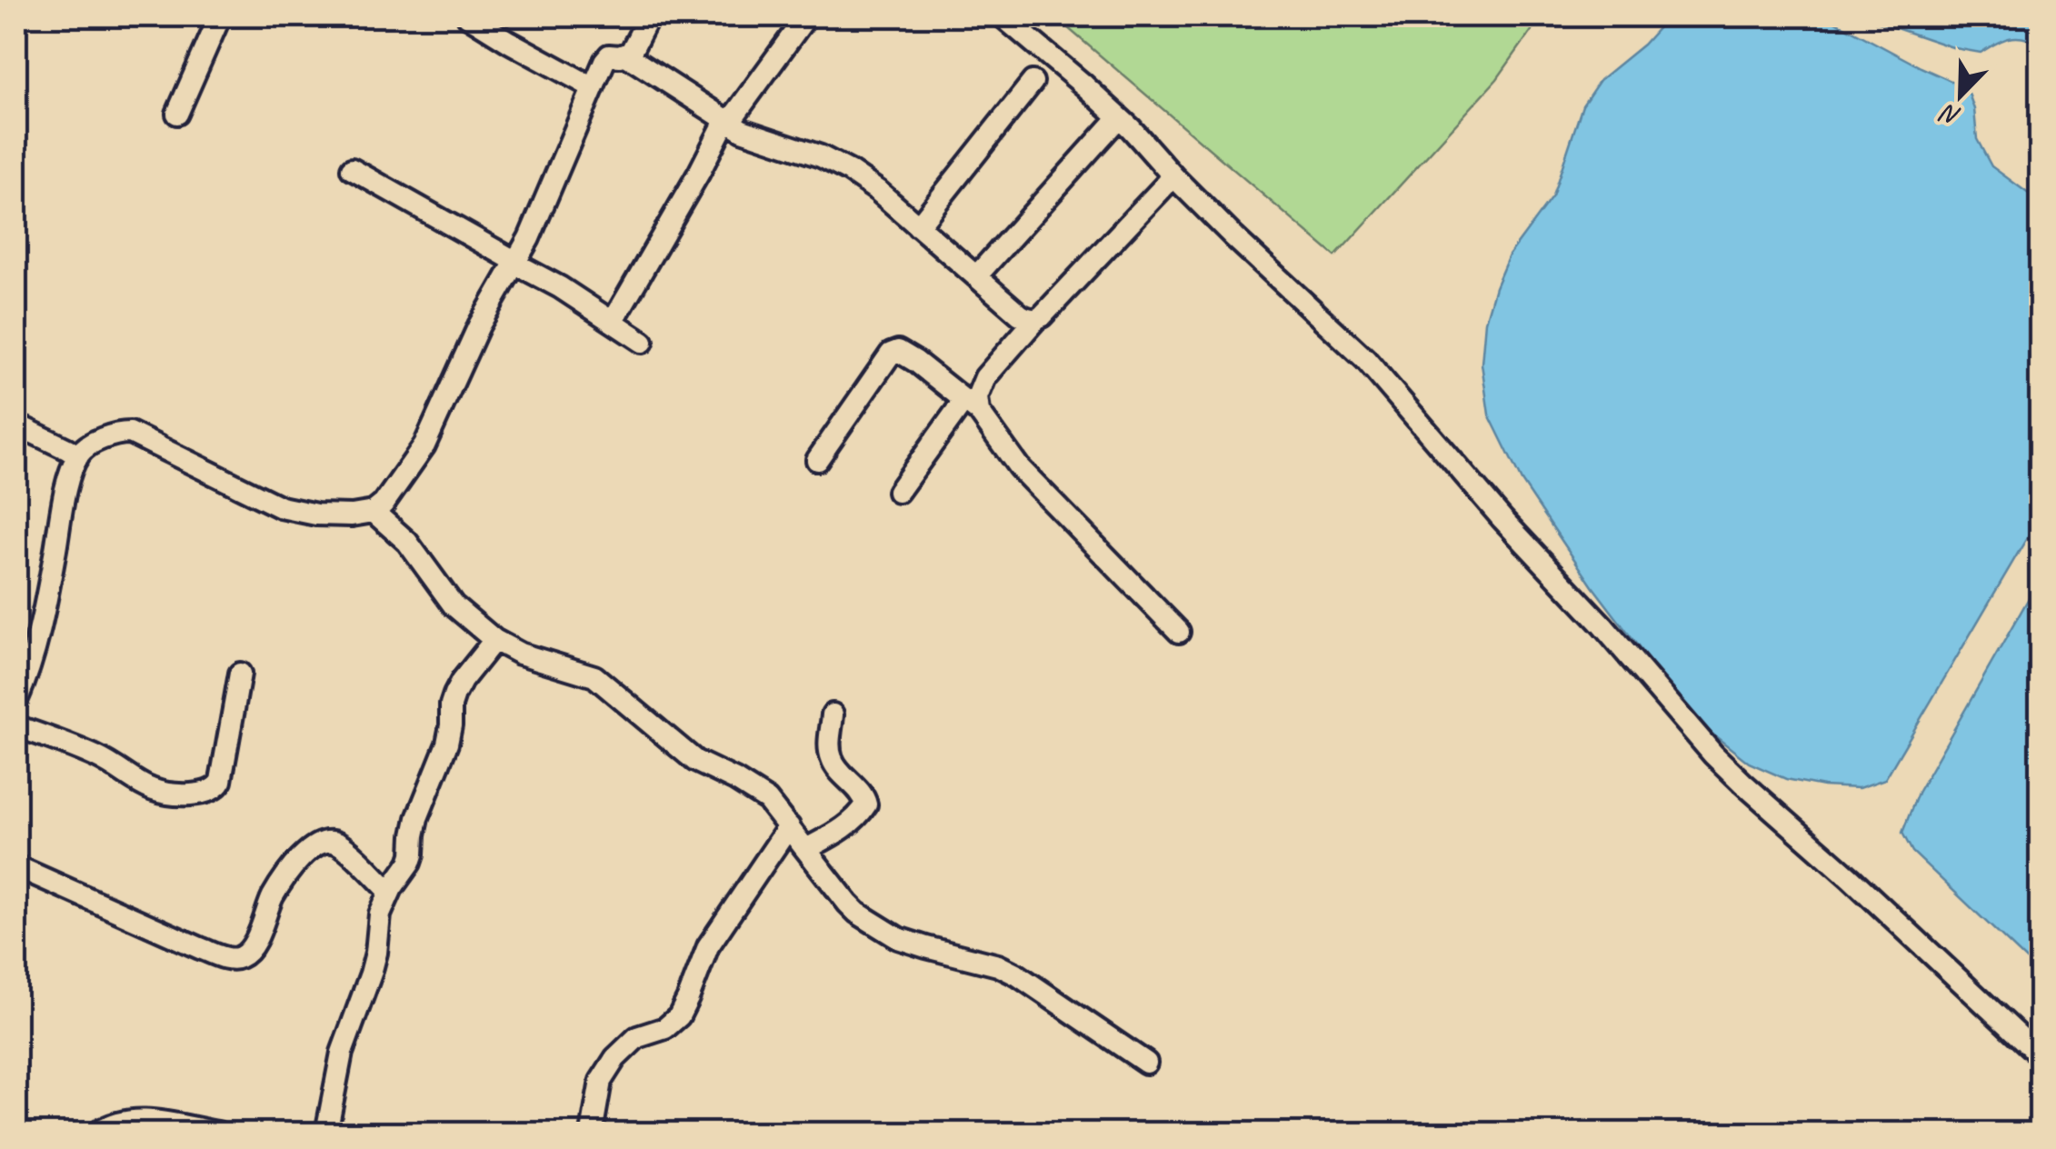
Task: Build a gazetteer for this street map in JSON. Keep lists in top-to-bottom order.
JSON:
{
  "north": "bottom left"
}
